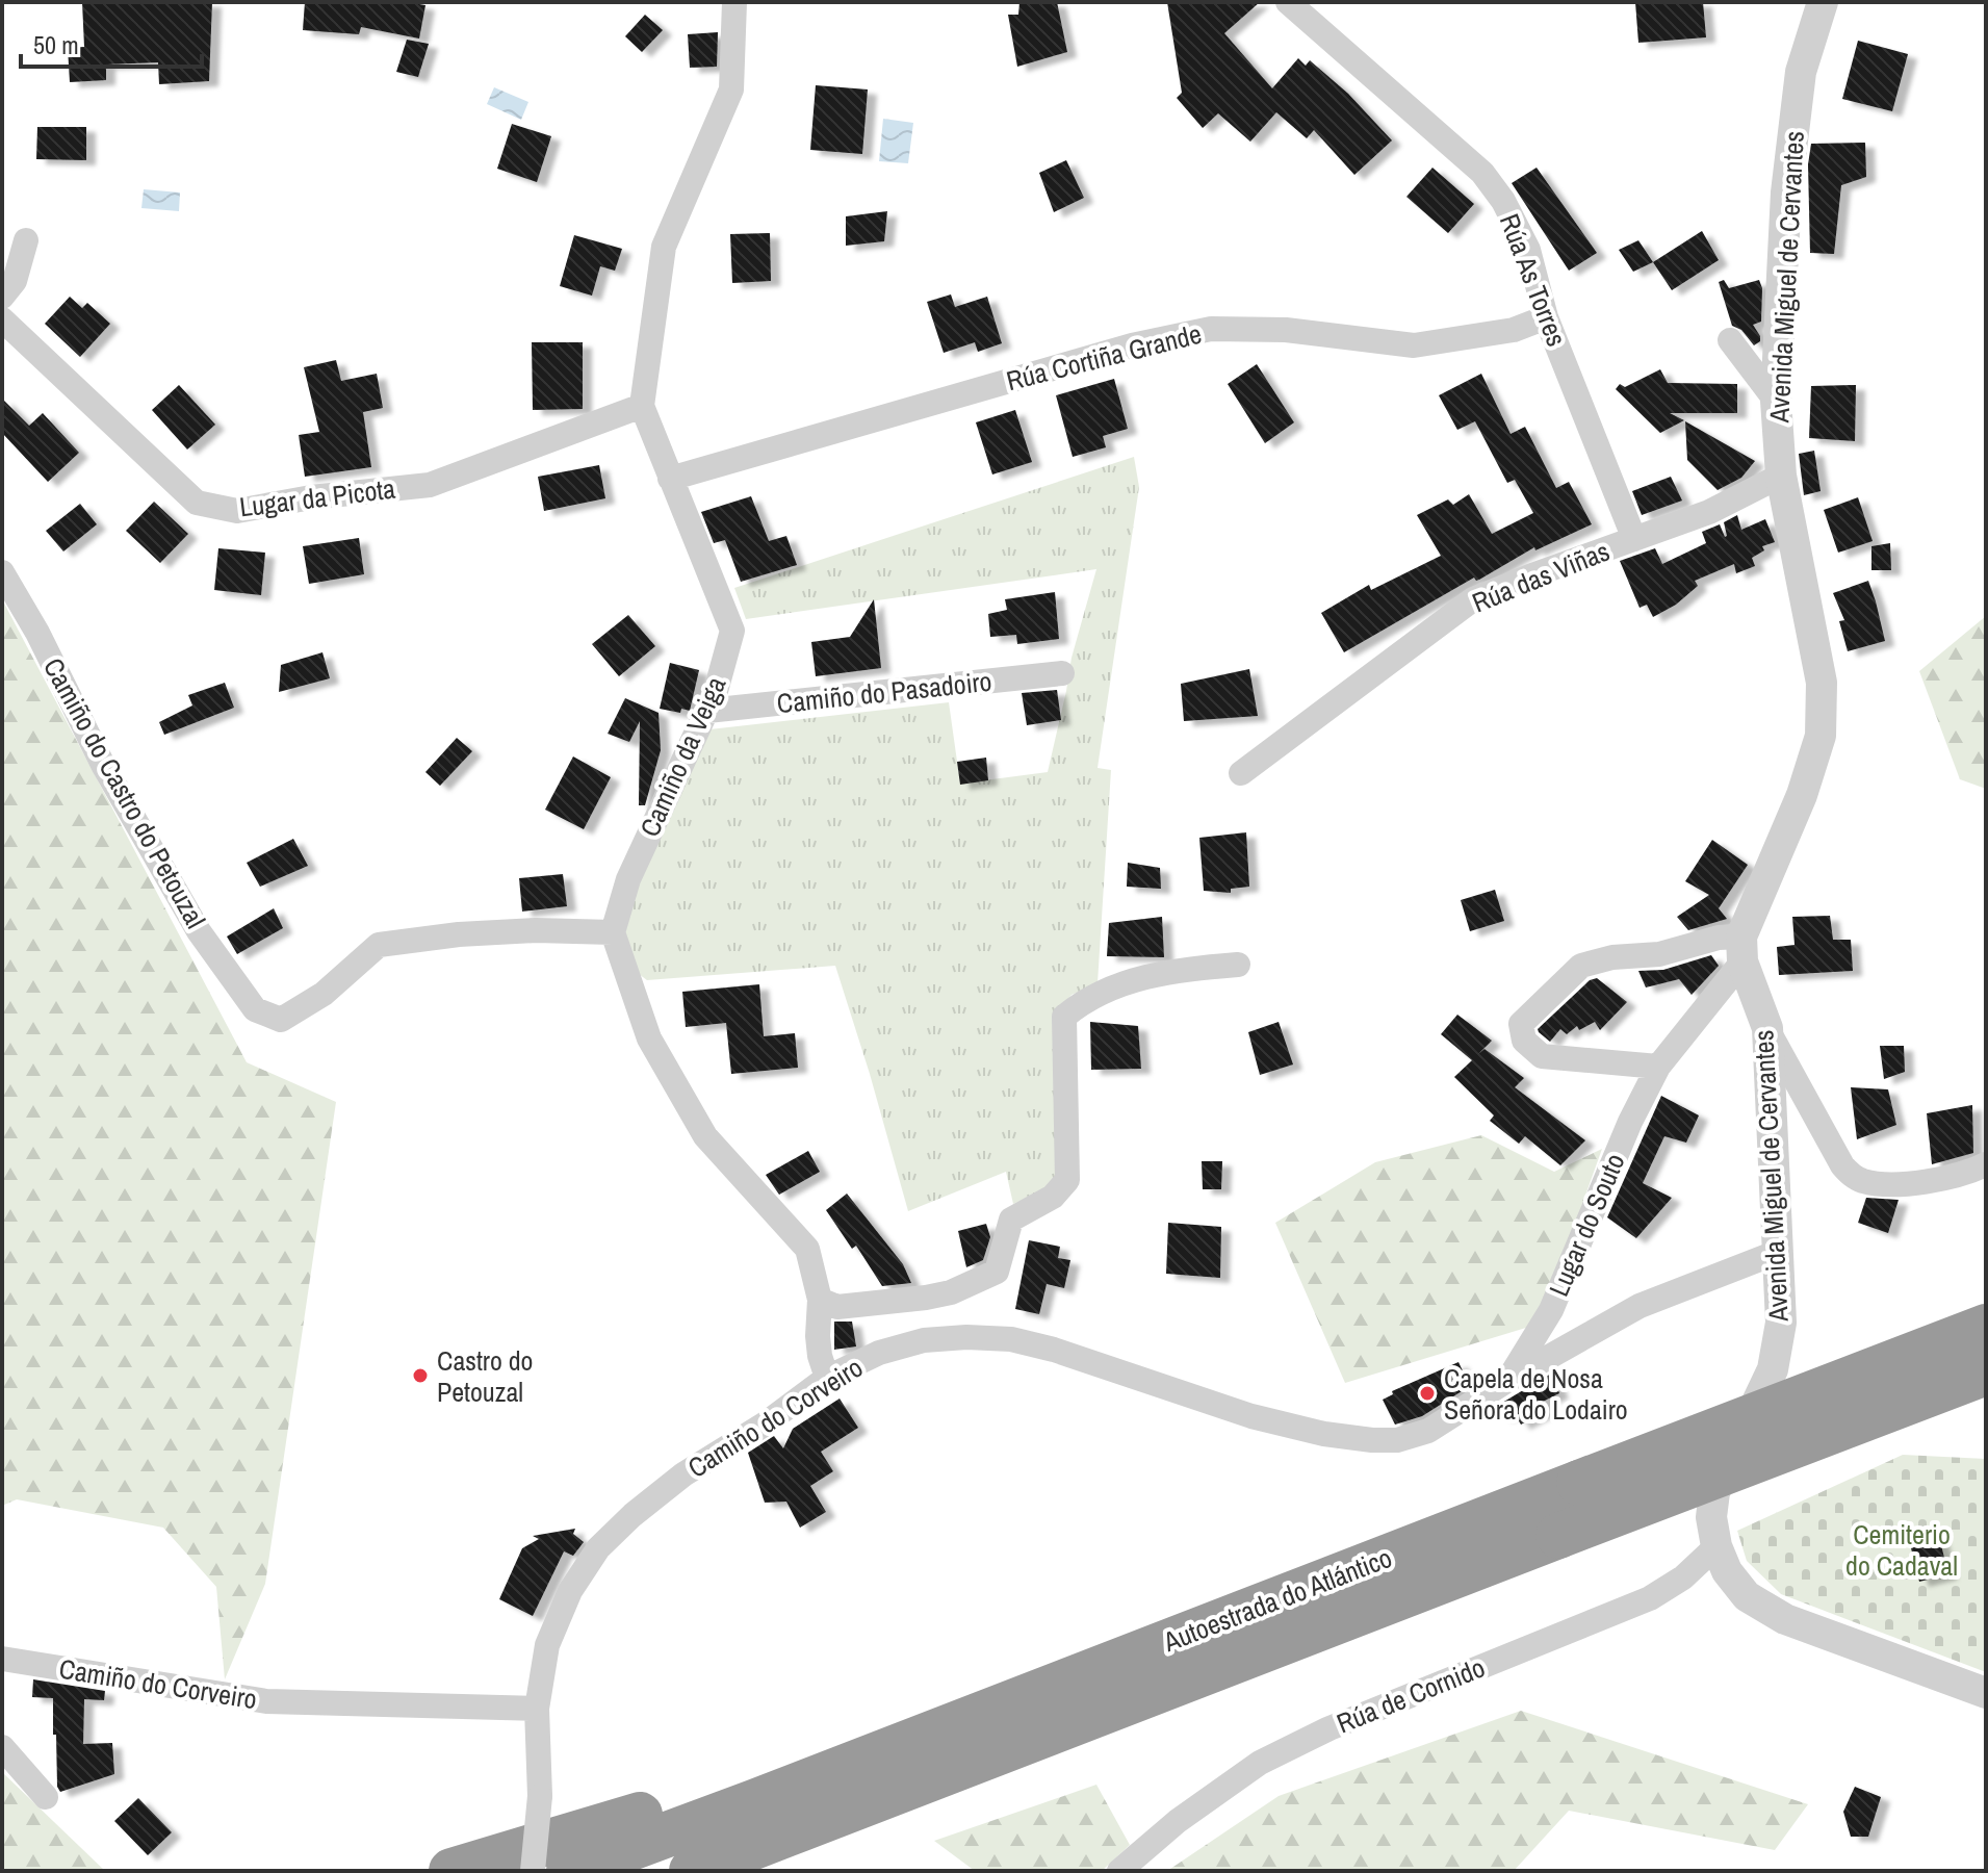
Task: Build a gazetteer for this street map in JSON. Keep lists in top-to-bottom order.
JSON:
{
  "streets": {
    "highway": ["Autoestrada do Atlántico"],
    "street": [
      "Avenida Miguel de Cervantes",
      "Rúa As Torres",
      "Rúa Cortiña Grande",
      "Lugar da Picota",
      "Rúa das Viñas",
      "Camiño do Pasadoiro",
      "Camiño da Veiga",
      "Camiño do Castro do Petouzal",
      "Lugar do Souto",
      "Camiño do Corveiro",
      "Rúa de Cornido"
    ]
  },
  "crossings": [
    ["Avenida Miguel de Cervantes", "Rúa das Viñas"],
    ["Avenida Miguel de Cervantes", "Lugar do Souto"],
    ["Avenida Miguel de Cervantes", "Camiño do Corveiro"],
    ["Avenida Miguel de Cervantes", "Rúa de Cornido"],
    ["Rúa As Torres", "Rúa Cortiña Grande"],
    ["Rúa As Torres", "Rúa das Viñas"],
    ["Rúa Cortiña Grande", "Camiño da Veiga"],
    ["Lugar da Picota", "Camiño da Veiga"],
    ["Camiño do Pasadoiro", "Camiño da Veiga"],
    ["Camiño da Veiga", "Camiño do Castro do Petouzal"],
    ["Lugar do Souto", "Camiño do Corveiro"]
  ],
  "parks": ["Cemiterio do Cadaval"],
  "places": ["Castro do Petouzal", "Capela de Nosa Señora do Lodairo"],
  "scale_bar": "50 m"
}
